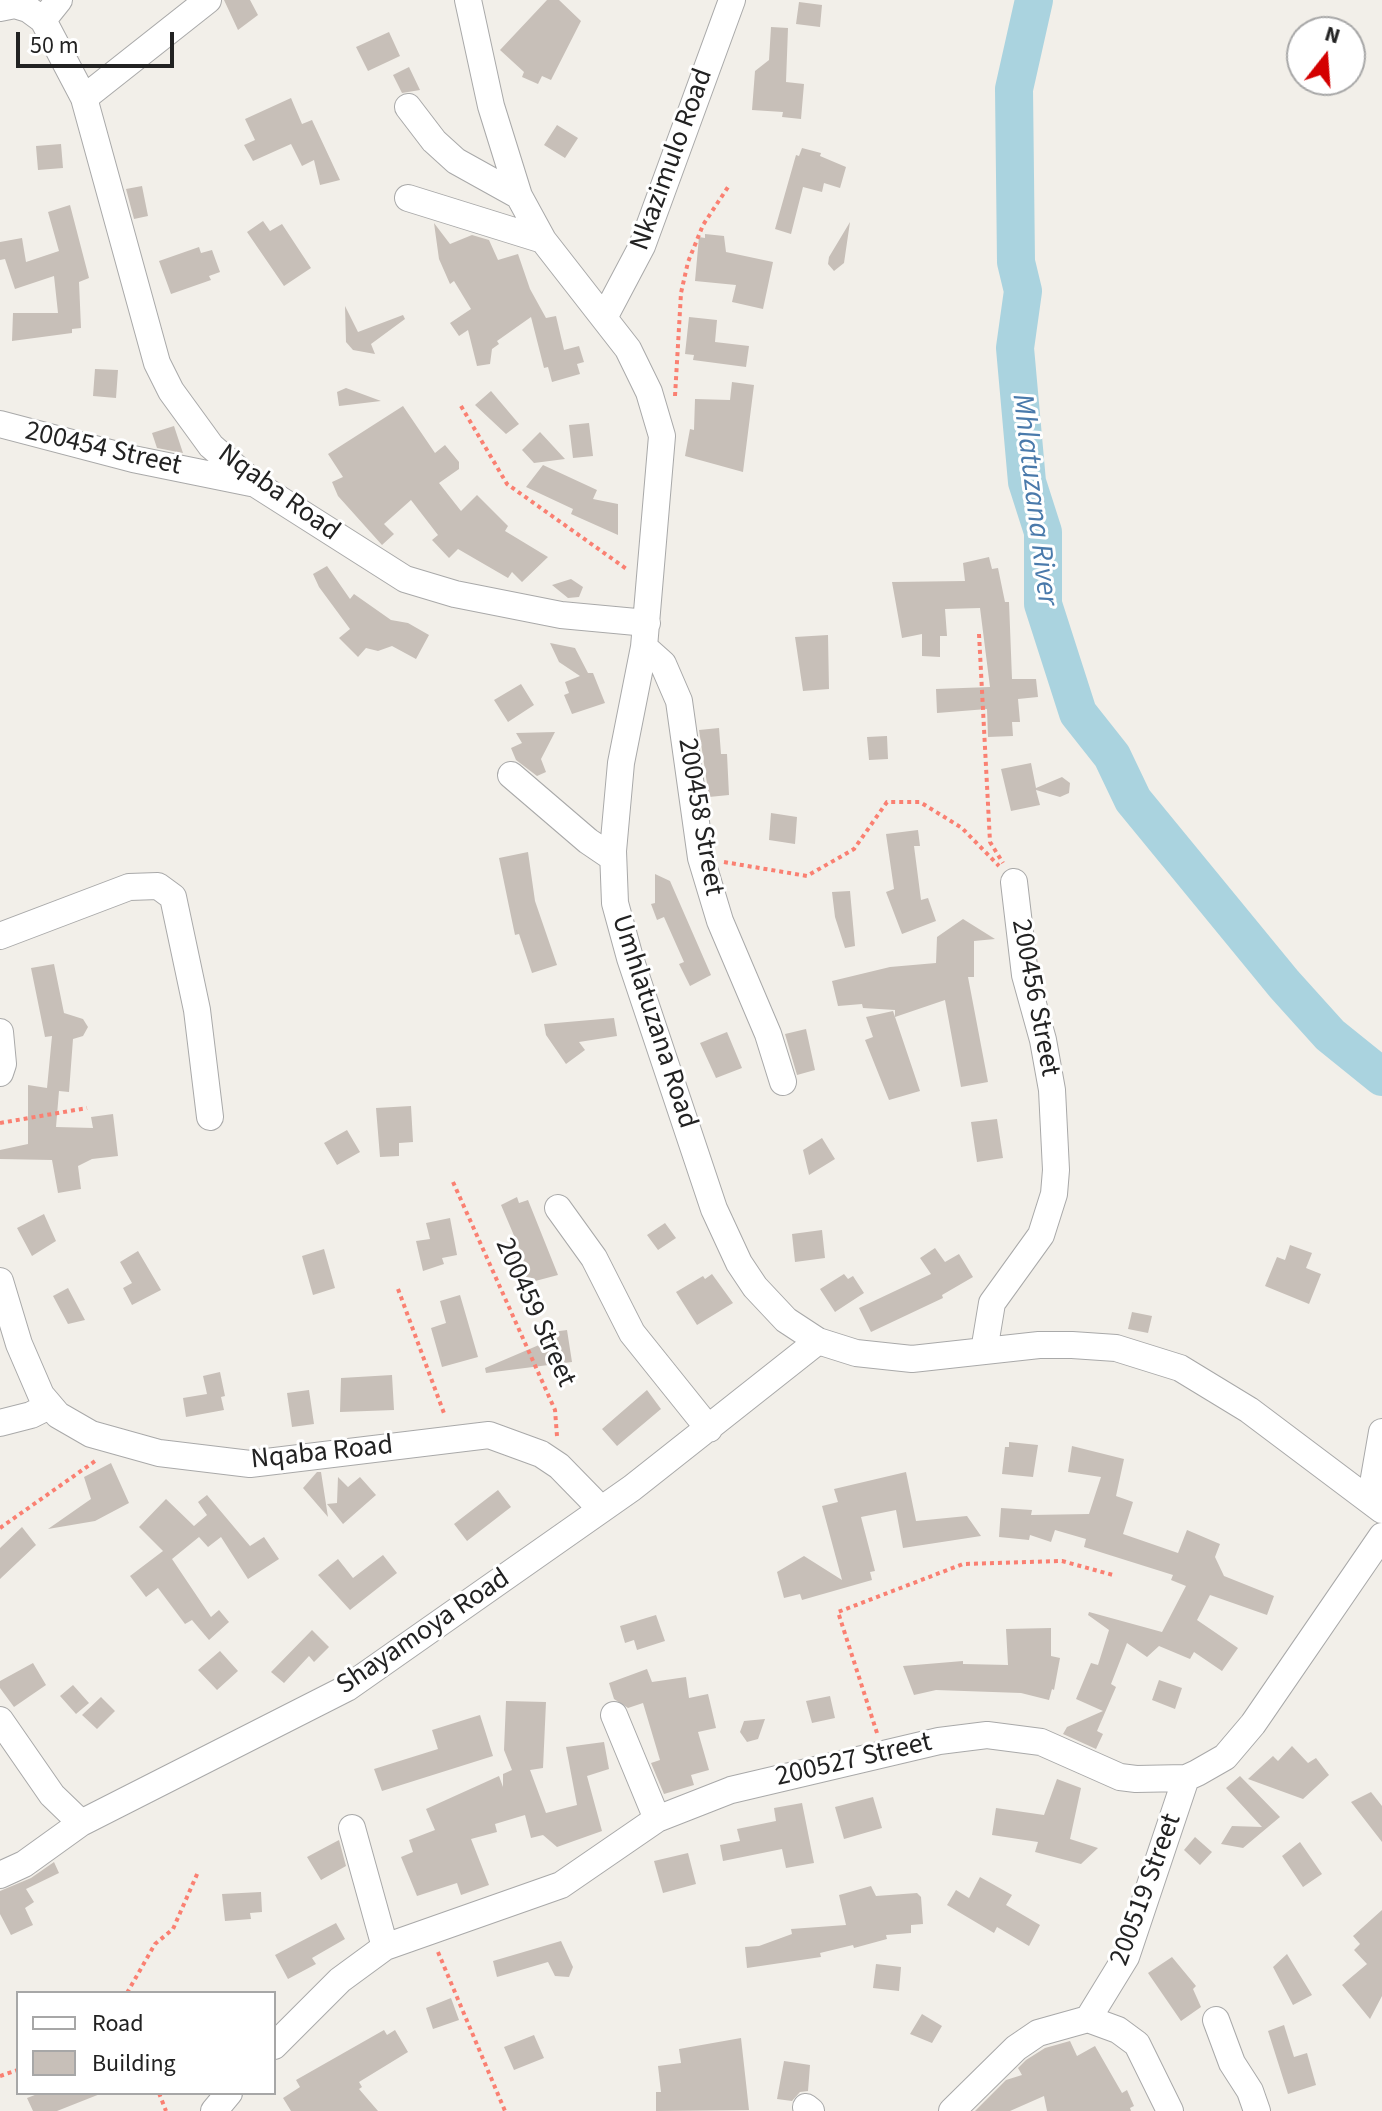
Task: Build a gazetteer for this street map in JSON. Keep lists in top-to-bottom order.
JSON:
{
  "streets": {
    "street": [
      "Nkazimulo Road",
      "200454 Street",
      "Nqaba Road",
      "200458 Street",
      "200456 Street",
      "Umhlatuzana Road",
      "Shayamoya Road",
      "200527 Street",
      "200519 Street"
    ],
    "path": ["200459 Street"]
  },
  "crossings": [
    ["Nkazimulo Road", "Umhlatuzana Road"],
    ["200454 Street", "Nqaba Road"],
    ["Nqaba Road", "200458 Street"],
    ["Nqaba Road", "Umhlatuzana Road"],
    ["Nqaba Road", "200459 Street"],
    ["Nqaba Road", "Shayamoya Road"],
    ["200458 Street", "Umhlatuzana Road"],
    ["200456 Street", "Umhlatuzana Road"],
    ["Umhlatuzana Road", "Shayamoya Road"],
    ["200527 Street", "200519 Street"]
  ],
  "water": ["Mhlatuzana River"],
  "legend": ["Road", "Building"],
  "scale_bar": "50 m",
  "north": "top"
}
